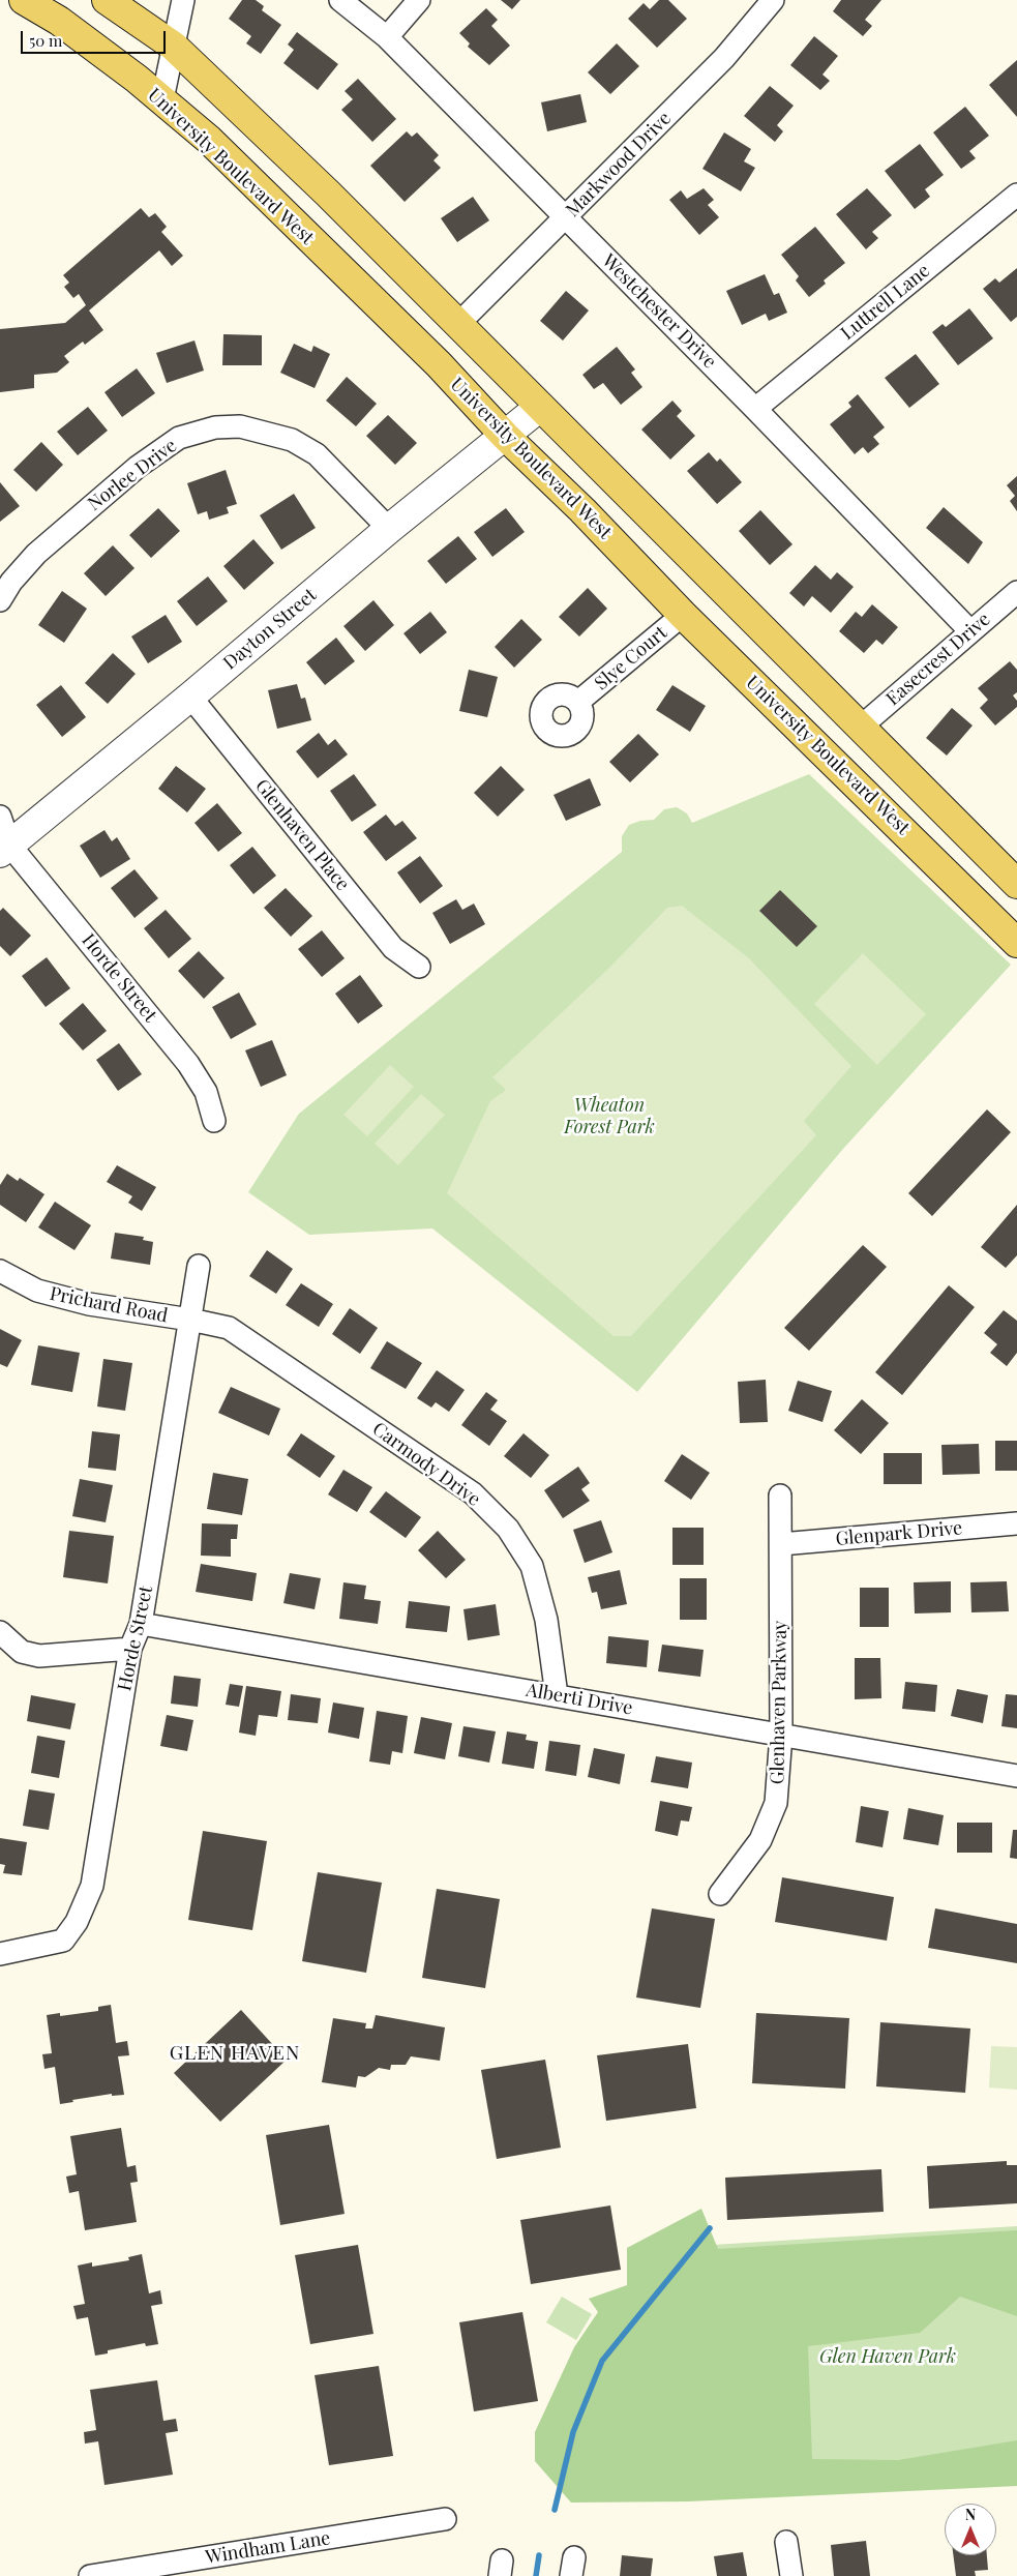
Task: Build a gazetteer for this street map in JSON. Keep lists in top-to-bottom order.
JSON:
{
  "streets": {
    "main road": ["University Boulevard West"],
    "street": [
      "Markwood Drive",
      "Luttrell Lane",
      "Westchester Drive",
      "Norlee Drive",
      "Dayton Street",
      "Slye Court",
      "Easecrest Drive",
      "Glenhaven Place",
      "Horde Street",
      "Prichard Road",
      "Carmody Drive",
      "Glenpark Drive",
      "Alberti Drive",
      "Glenhaven Parkway",
      "Windham Lane"
    ]
  },
  "crossings": [
    ["Markwood Drive", "Westchester Drive"],
    ["University Boulevard West", "Dayton Street"],
    ["University Boulevard West", "Slye Court"],
    ["Luttrell Lane", "Westchester Drive"],
    ["Westchester Drive", "Easecrest Drive"],
    ["Norlee Drive", "Dayton Street"],
    ["Dayton Street", "Glenhaven Place"],
    ["Dayton Street", "Horde Street"],
    ["Horde Street", "Prichard Road"],
    ["Horde Street", "Carmody Drive"],
    ["Horde Street", "Alberti Drive"],
    ["Prichard Road", "Carmody Drive"],
    ["Carmody Drive", "Alberti Drive"],
    ["Glenpark Drive", "Glenhaven Parkway"],
    ["Alberti Drive", "Glenhaven Parkway"]
  ],
  "districts": ["GLEN HAVEN"],
  "parks": ["Wheaton Forest Park", "Glen Haven Park"],
  "scale_bar": "50 m",
  "north": "top"
}
